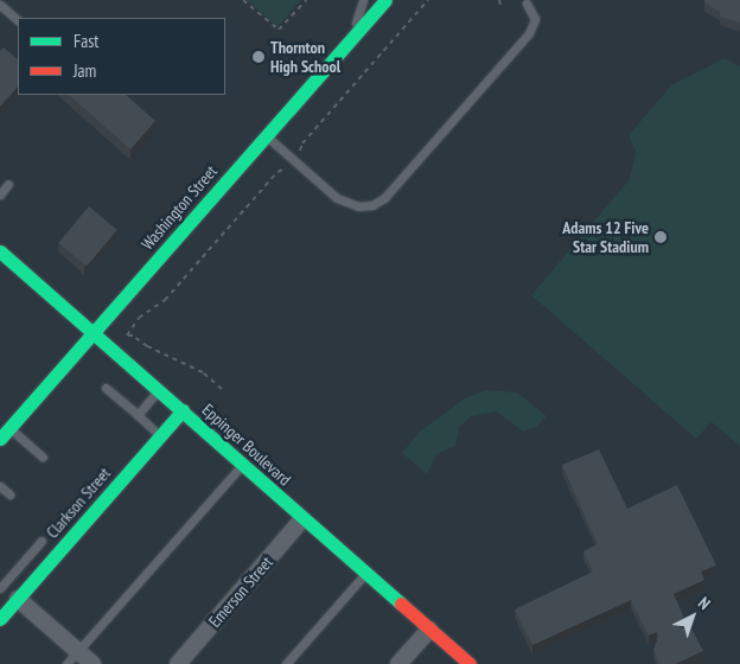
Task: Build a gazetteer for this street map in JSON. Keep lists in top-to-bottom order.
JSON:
{
  "streets": {
    "street": [
      "Washington Street",
      "Eppinger Boulevard",
      "Clarkson Street",
      "Emerson Street"
    ]
  },
  "crossings": [
    ["Washington Street", "Eppinger Boulevard"],
    ["Eppinger Boulevard", "Clarkson Street"],
    ["Eppinger Boulevard", "Emerson Street"]
  ],
  "places": ["Thornton High School", "Adams 12 Five Star Stadium"],
  "legend": ["Fast", "Jam"],
  "north": "top right"
}
